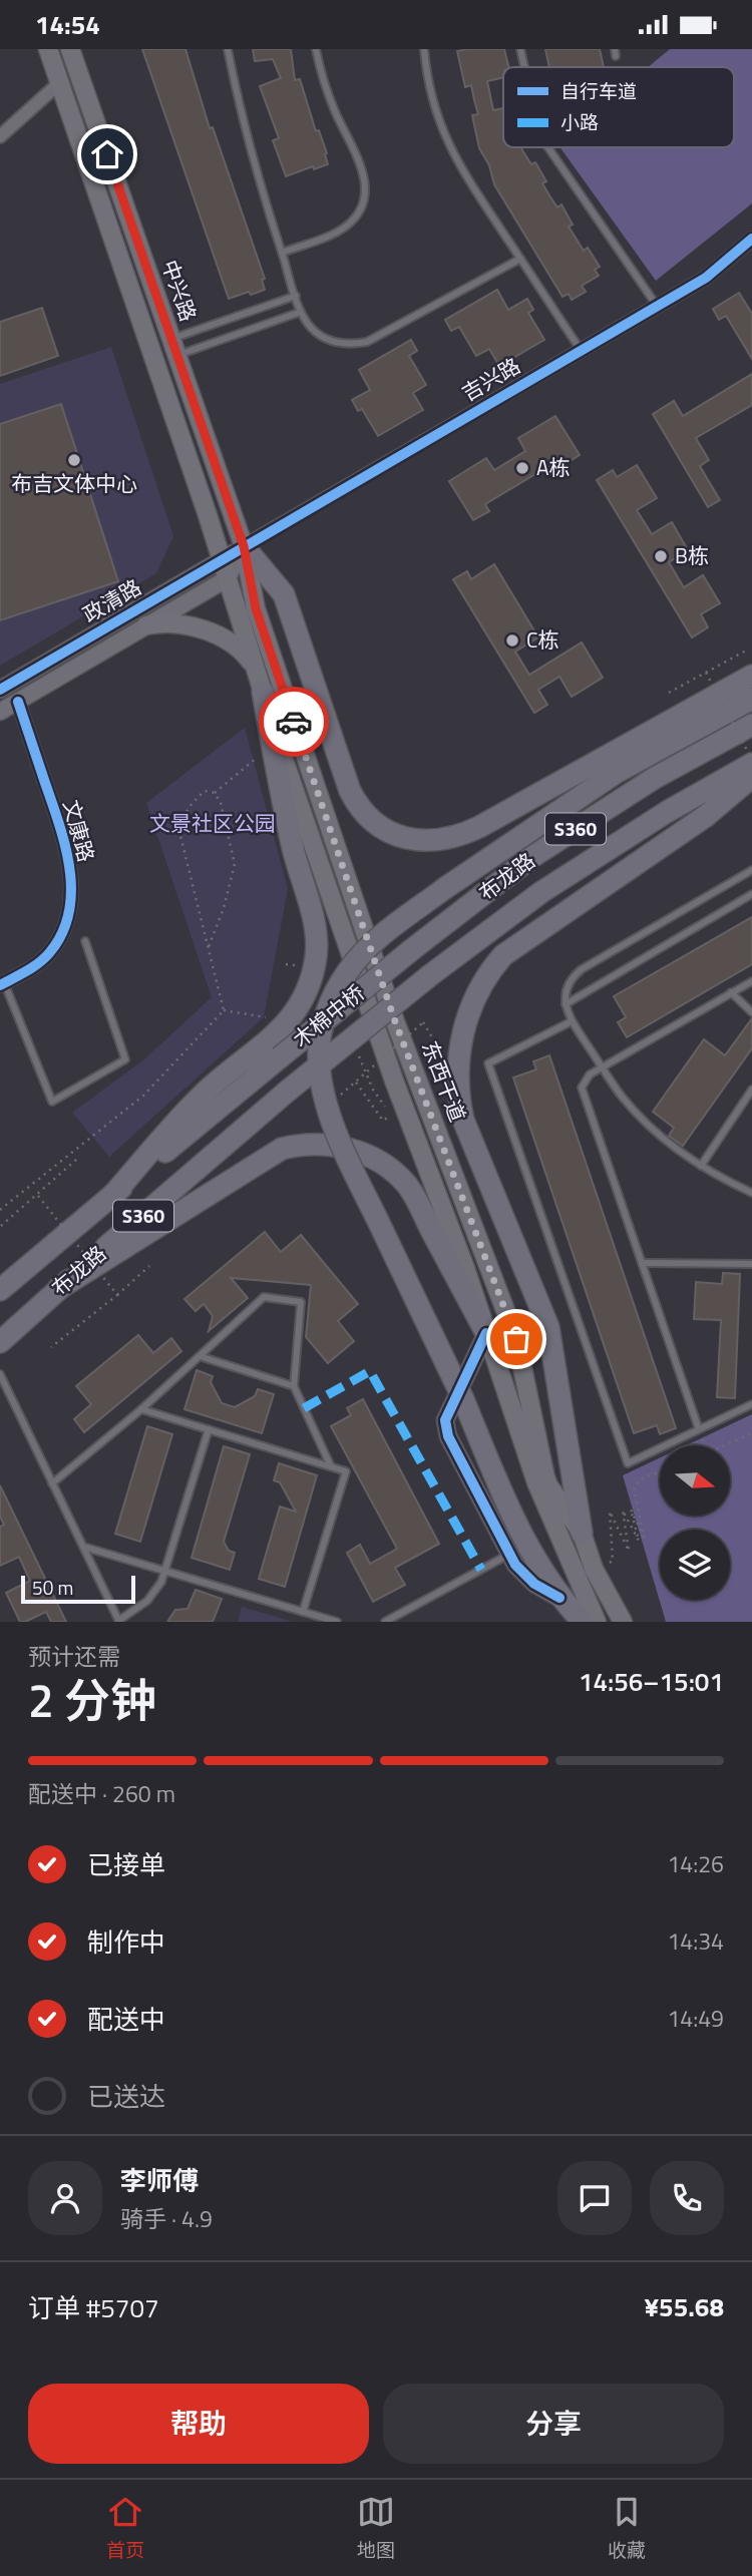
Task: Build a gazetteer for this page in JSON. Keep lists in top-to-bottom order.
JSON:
{
  "streets": {
    "main road": [
      "中兴路",
      "S360",
      "布龙路",
      "木棉中桥",
      "东西干道"
    ],
    "street": ["吉兴路", "政清路", "文康路"]
  },
  "crossings": [
    ["中兴路", "吉兴路"],
    ["中兴路", "政清路"],
    ["中兴路", "东西干道"],
    ["吉兴路", "政清路"],
    ["吉兴路", "东西干道"],
    ["政清路", "文康路"],
    ["政清路", "东西干道"],
    ["布龙路", "木棉中桥"]
  ],
  "parks": ["文景社区公园"],
  "places": [
    "布吉文体中心",
    "A栋",
    "B栋",
    "C栋"
  ],
  "legend": ["自行车道", "小路"],
  "scale_bar": "50 m",
  "north": "right",
  "page": {
    "status": "14:54",
    "scale": "50 m",
    "heading": ["2 分钟", "预计还需", "14:56–15:01"],
    "panel": [
      "李师傅",
      "骑手 · 4.9",
      "订单 #5707",
      "¥55.68"
    ],
    "bar": "配送中 · 260 m",
    "list": [
      ["已接单", "14:26"],
      ["制作中", "14:34"],
      ["配送中", "14:49"],
      "已送达"
    ],
    "buttons": ["帮助", "分享"],
    "tabs": ["首页", "地图", "收藏"]
  }
}
